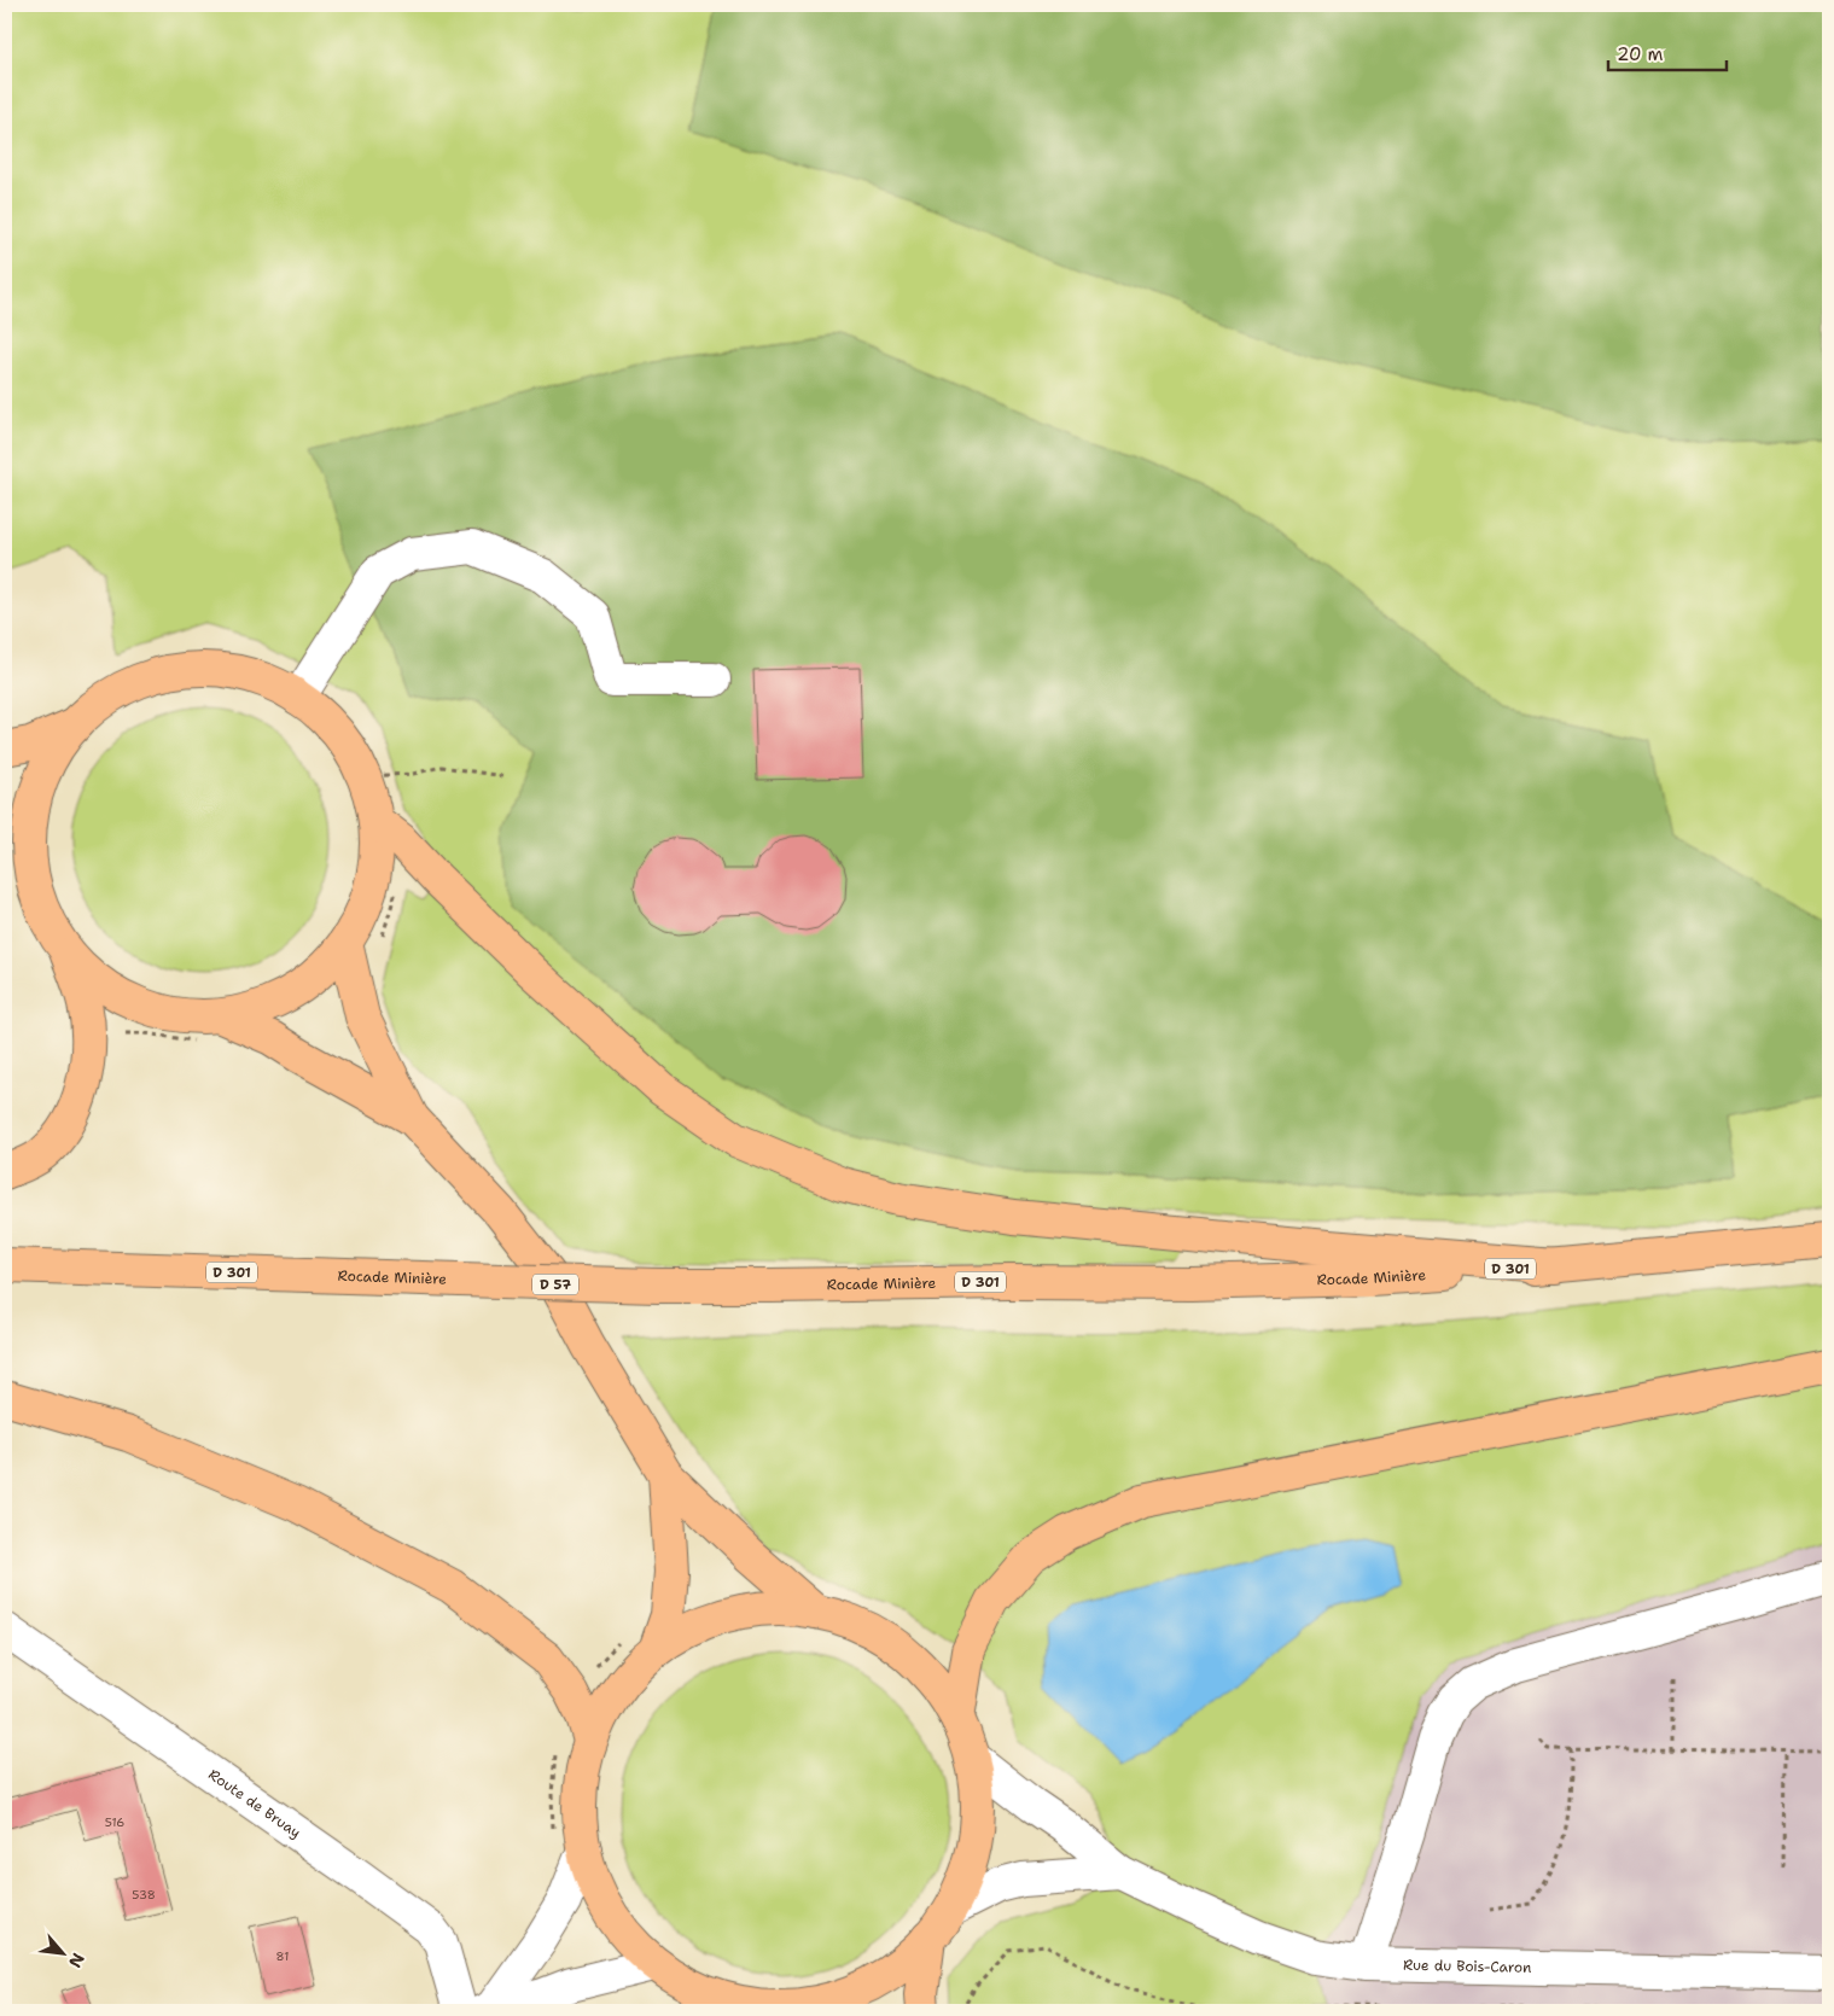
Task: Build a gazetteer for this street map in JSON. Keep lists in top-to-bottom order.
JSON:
{
  "streets": {
    "main road": ["D 301", "Rocade Minière", "D 57"],
    "street": ["Route de Bruay", "Rue du Bois-Caron"]
  },
  "house_numbers": ["516", "538", "81"],
  "scale_bar": "20 m",
  "north": "bottom right"
}
